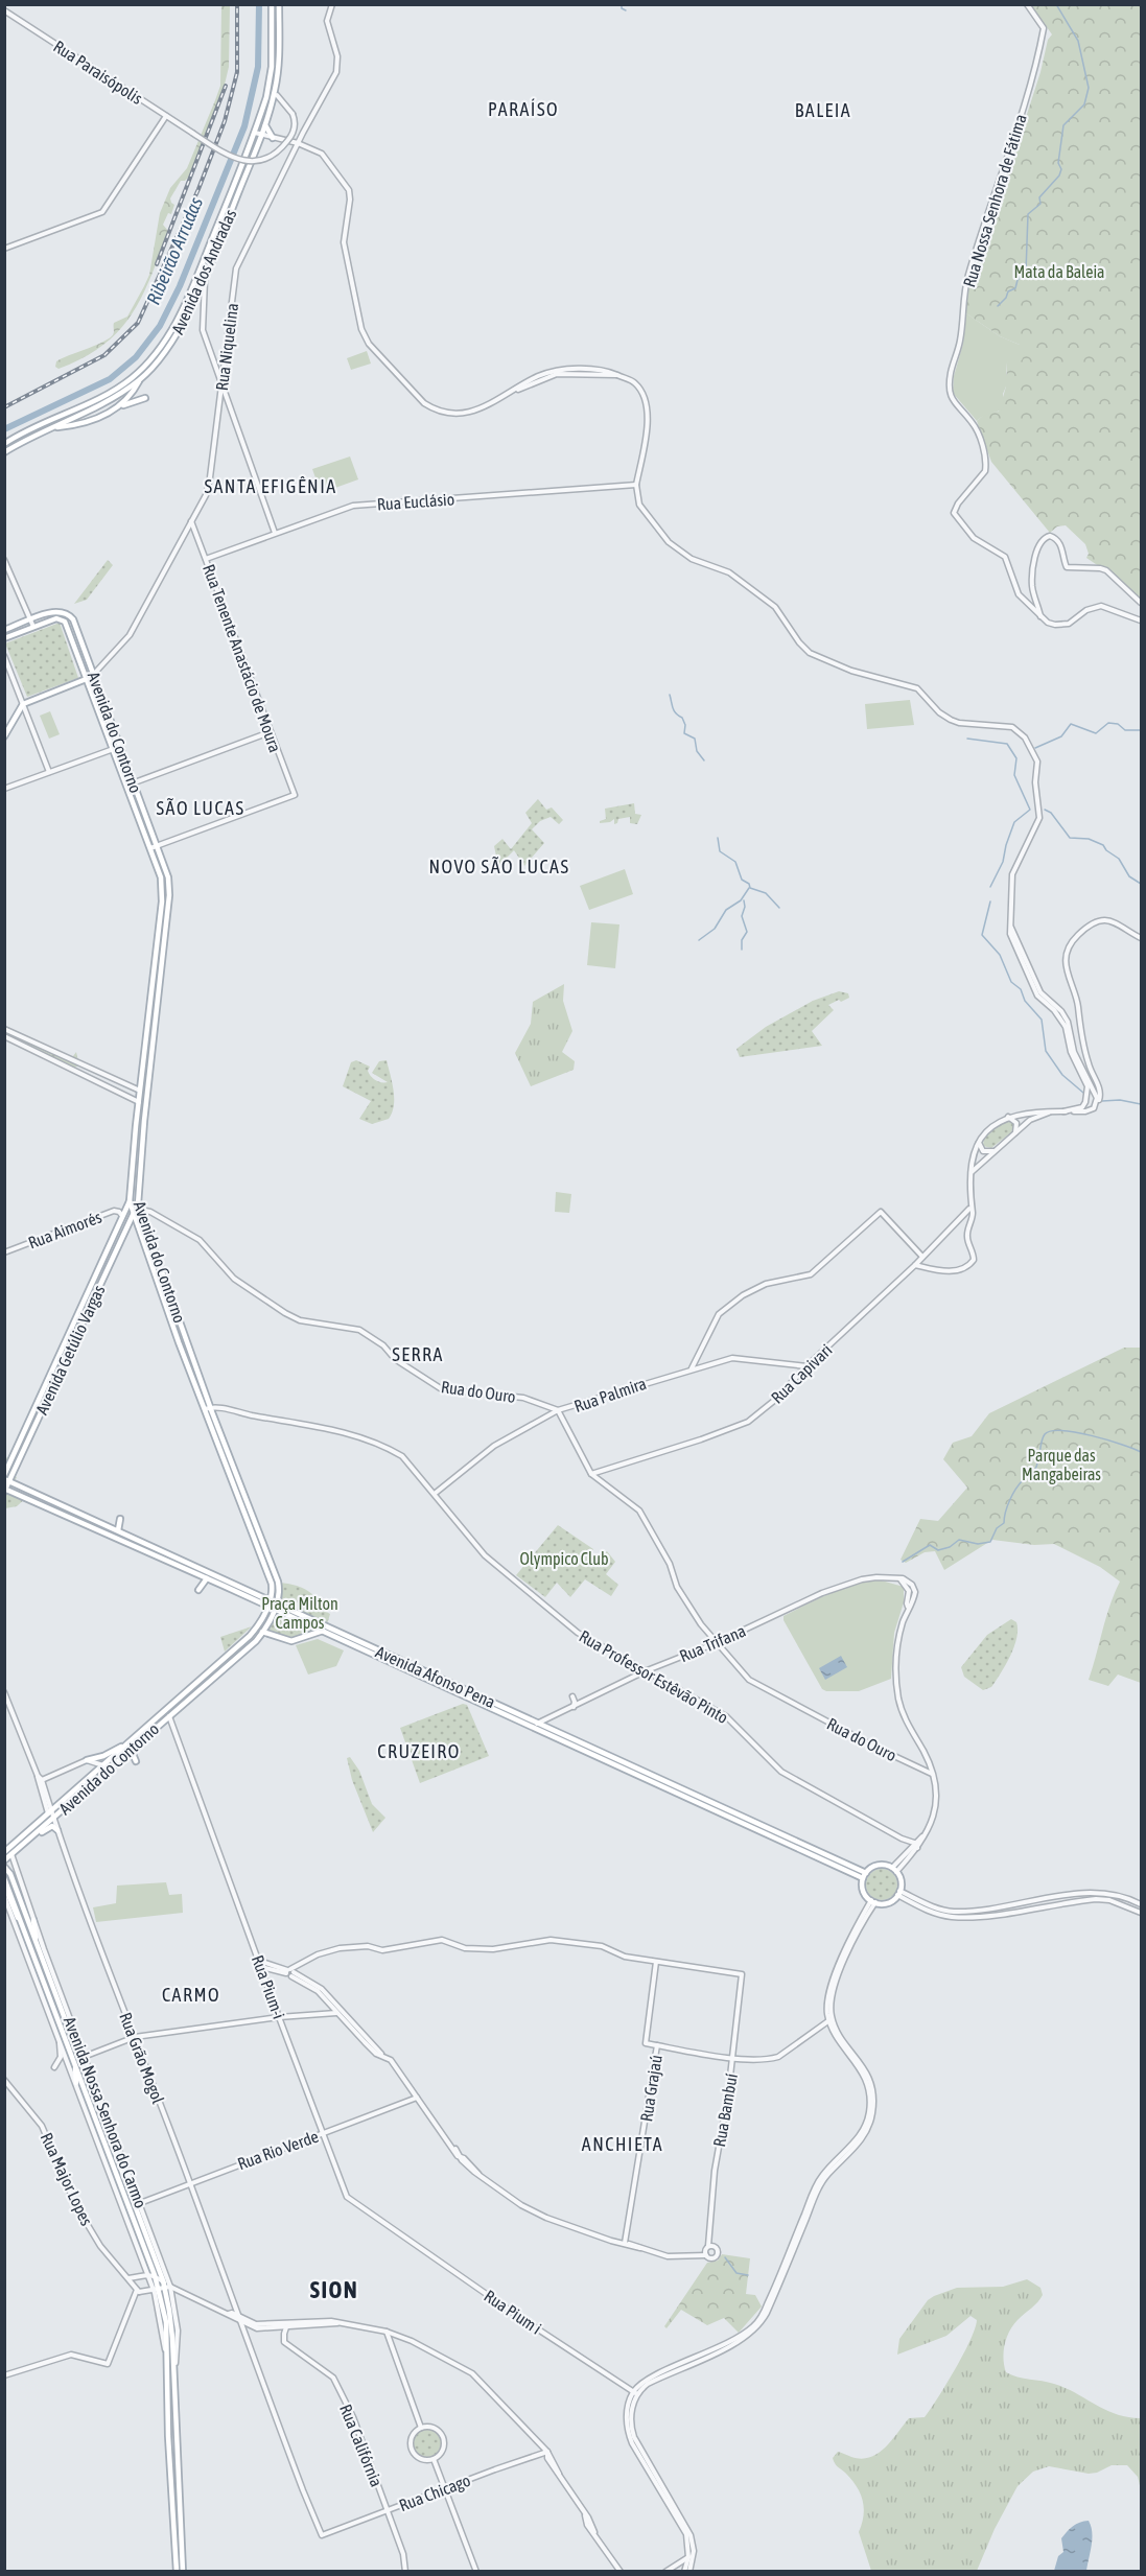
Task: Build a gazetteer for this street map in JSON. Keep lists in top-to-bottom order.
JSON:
{
  "streets": {
    "main road": [
      "Avenida dos Andradas",
      "Rua Niquelina",
      "Avenida do Contorno",
      "Avenida Getúlio Vargas",
      "Avenida Afonso Pena",
      "Avenida Nossa Senhora do Carmo"
    ],
    "street": [
      "Rua Paraisópolis",
      "Rua Nossa Senhora de Fátima",
      "Rua Euclásio",
      "Rua Tenente Anastácio de Moura",
      "Rua Aimorés",
      "Rua Capivari",
      "Rua do Ouro",
      "Rua Palmira",
      "Rua Trifana",
      "Rua Professor Estêvão Pinto",
      "Rua Pium-i",
      "Rua Grão Mogol",
      "Rua Grajaú",
      "Rua Bambuí",
      "Rua Rio Verde",
      "Rua Major Lopes",
      "Rua Pium i",
      "Rua Califórnia",
      "Rua Chicago"
    ]
  },
  "crossings": [
    ["Rua Niquelina", "Rua Tenente Anastácio de Moura"],
    ["Rua Niquelina", "Avenida do Contorno"],
    ["Rua Euclásio", "Rua Tenente Anastácio de Moura"],
    ["Rua Tenente Anastácio de Moura", "Avenida do Contorno"],
    ["Avenida do Contorno", "Avenida Getúlio Vargas"],
    ["Avenida do Contorno", "Rua do Ouro"],
    ["Avenida do Contorno", "Avenida Afonso Pena"],
    ["Avenida do Contorno", "Rua Professor Estêvão Pinto"],
    ["Avenida do Contorno", "Rua Pium-i"],
    ["Avenida do Contorno", "Rua Grão Mogol"],
    ["Avenida do Contorno", "Avenida Nossa Senhora do Carmo"],
    ["Rua Aimorés", "Avenida Getúlio Vargas"],
    ["Avenida Getúlio Vargas", "Rua do Ouro"],
    ["Avenida Getúlio Vargas", "Avenida Afonso Pena"],
    ["Rua Capivari", "Rua do Ouro"],
    ["Rua Capivari", "Rua Palmira"],
    ["Rua do Ouro", "Rua Palmira"],
    ["Rua do Ouro", "Rua Trifana"],
    ["Rua Palmira", "Rua Professor Estêvão Pinto"],
    ["Rua Trifana", "Avenida Afonso Pena"],
    ["Rua Trifana", "Rua Professor Estêvão Pinto"],
    ["Rua Pium-i", "Rua Rio Verde"],
    ["Rua Pium-i", "Rua Pium i"],
    ["Rua Grão Mogol", "Rua Rio Verde"],
    ["Rua Grão Mogol", "Rua Chicago"],
    ["Avenida Nossa Senhora do Carmo", "Rua Rio Verde"],
    ["Rua Califórnia", "Rua Chicago"]
  ],
  "districts": [
    "PARAÍSO",
    "BALEIA",
    "SANTA EFIGÊNIA",
    "SÃO LUCAS",
    "NOVO SÃO LUCAS",
    "SERRA",
    "CRUZEIRO",
    "CARMO",
    "ANCHIETA",
    "SION"
  ],
  "water": ["Ribeirão Arrudas"],
  "parks": [
    "Mata da Baleia",
    "Parque das Mangabeiras",
    "Olympico Club",
    "Praça Milton Campos"
  ]
}
